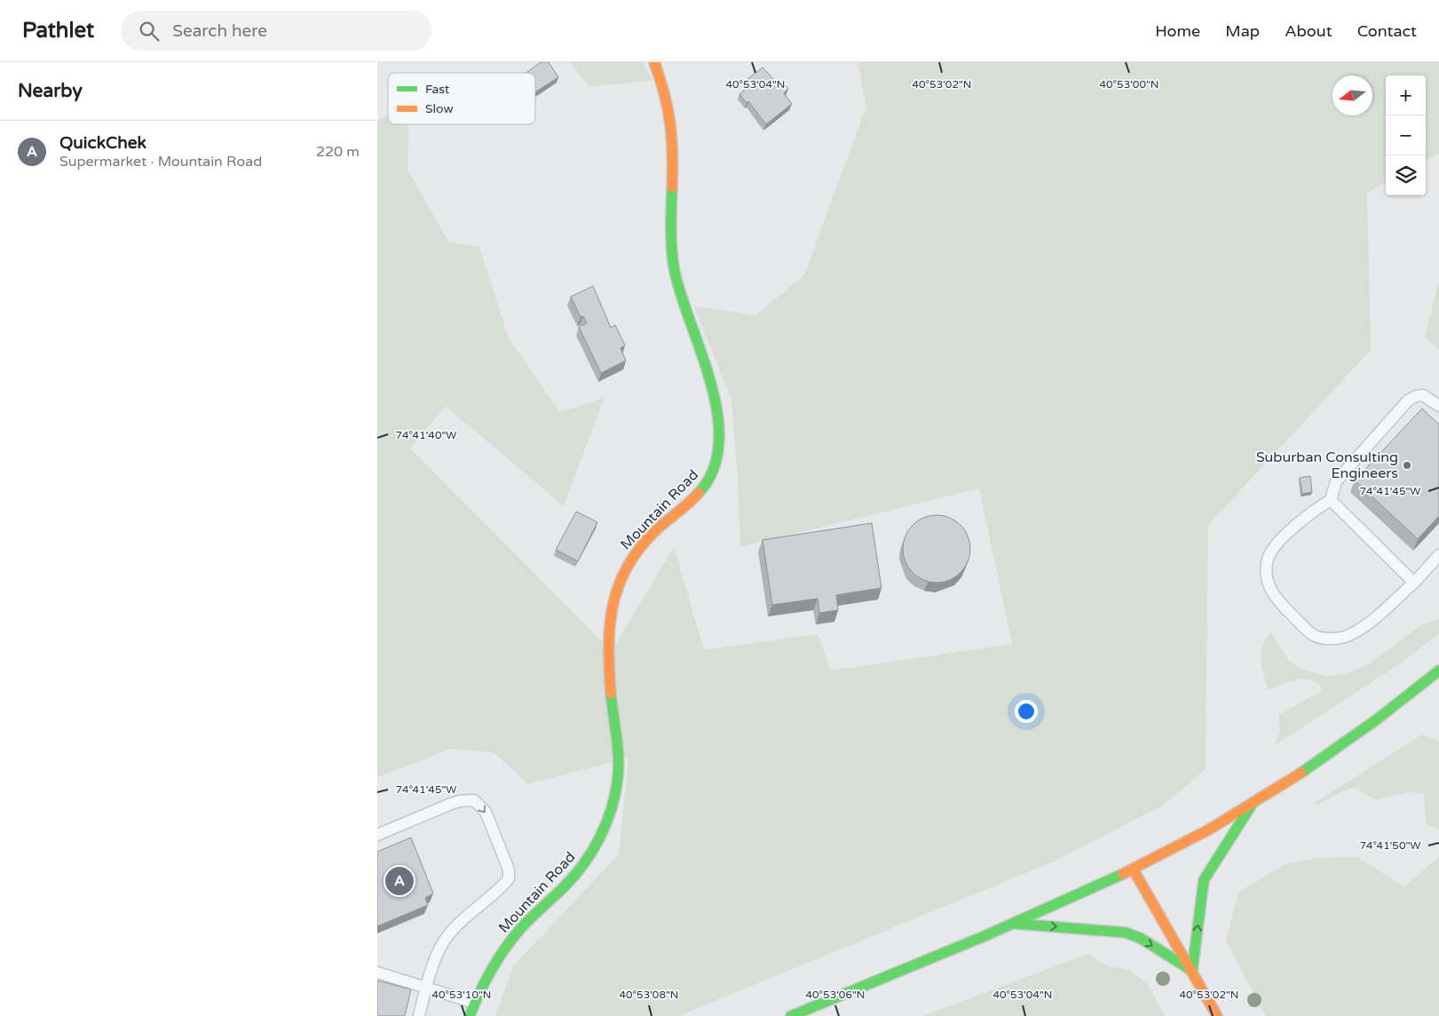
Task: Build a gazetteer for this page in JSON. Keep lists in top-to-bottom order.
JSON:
{
  "streets": {
    "main road": ["Mountain Road"]
  },
  "places": ["Suburban Consulting Engineers"],
  "legend": ["Fast", "Slow"],
  "north": "left",
  "page": {
    "header": "Pathlet",
    "search": "Search here",
    "nav": [
      "Home",
      "Map",
      "About",
      "Contact"
    ],
    "heading": "Nearby",
    "map_buttons": ["+", "−"],
    "list": [
      {
        "mark": "A",
        "name": "QuickChek",
        "note": "Supermarket · Mountain Road",
        "value": "220 m"
      }
    ],
    "pins": "A"
  },
  "coordinates": [
    "40°53'04\"N",
    "40°53'02\"N",
    "40°53'00\"N",
    "74°41'40\"W",
    "74°41'45\"W",
    "74°41'50\"W",
    "40°53'10\"N",
    "40°53'08\"N",
    "40°53'06\"N"
  ]
}
